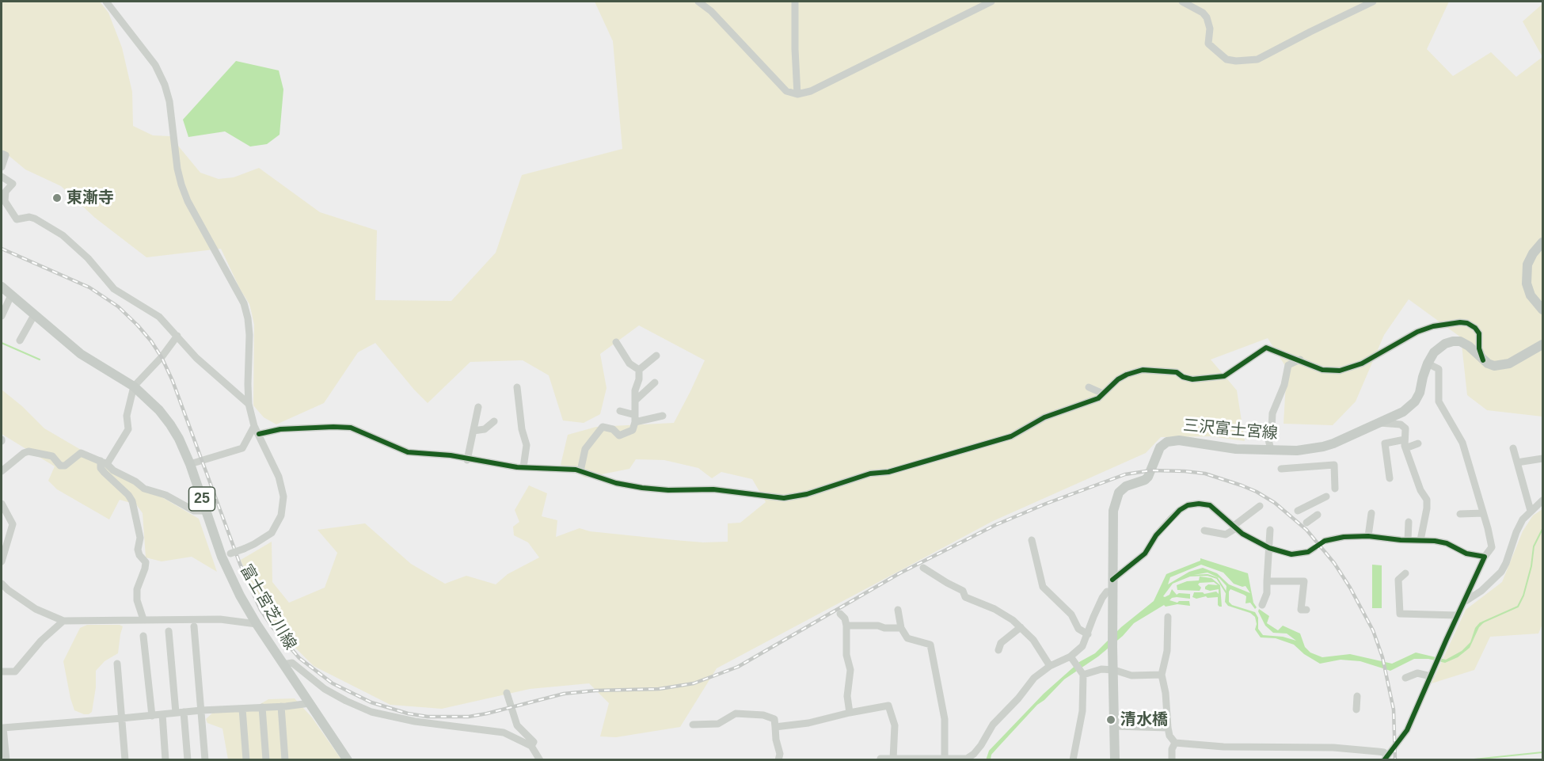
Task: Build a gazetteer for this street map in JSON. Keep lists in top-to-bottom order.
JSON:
{
  "streets": {
    "main road": ["三沢富士宮線", "25", "富士宮芝川線"]
  },
  "places": ["東漸寺", "清水橋"]
}
